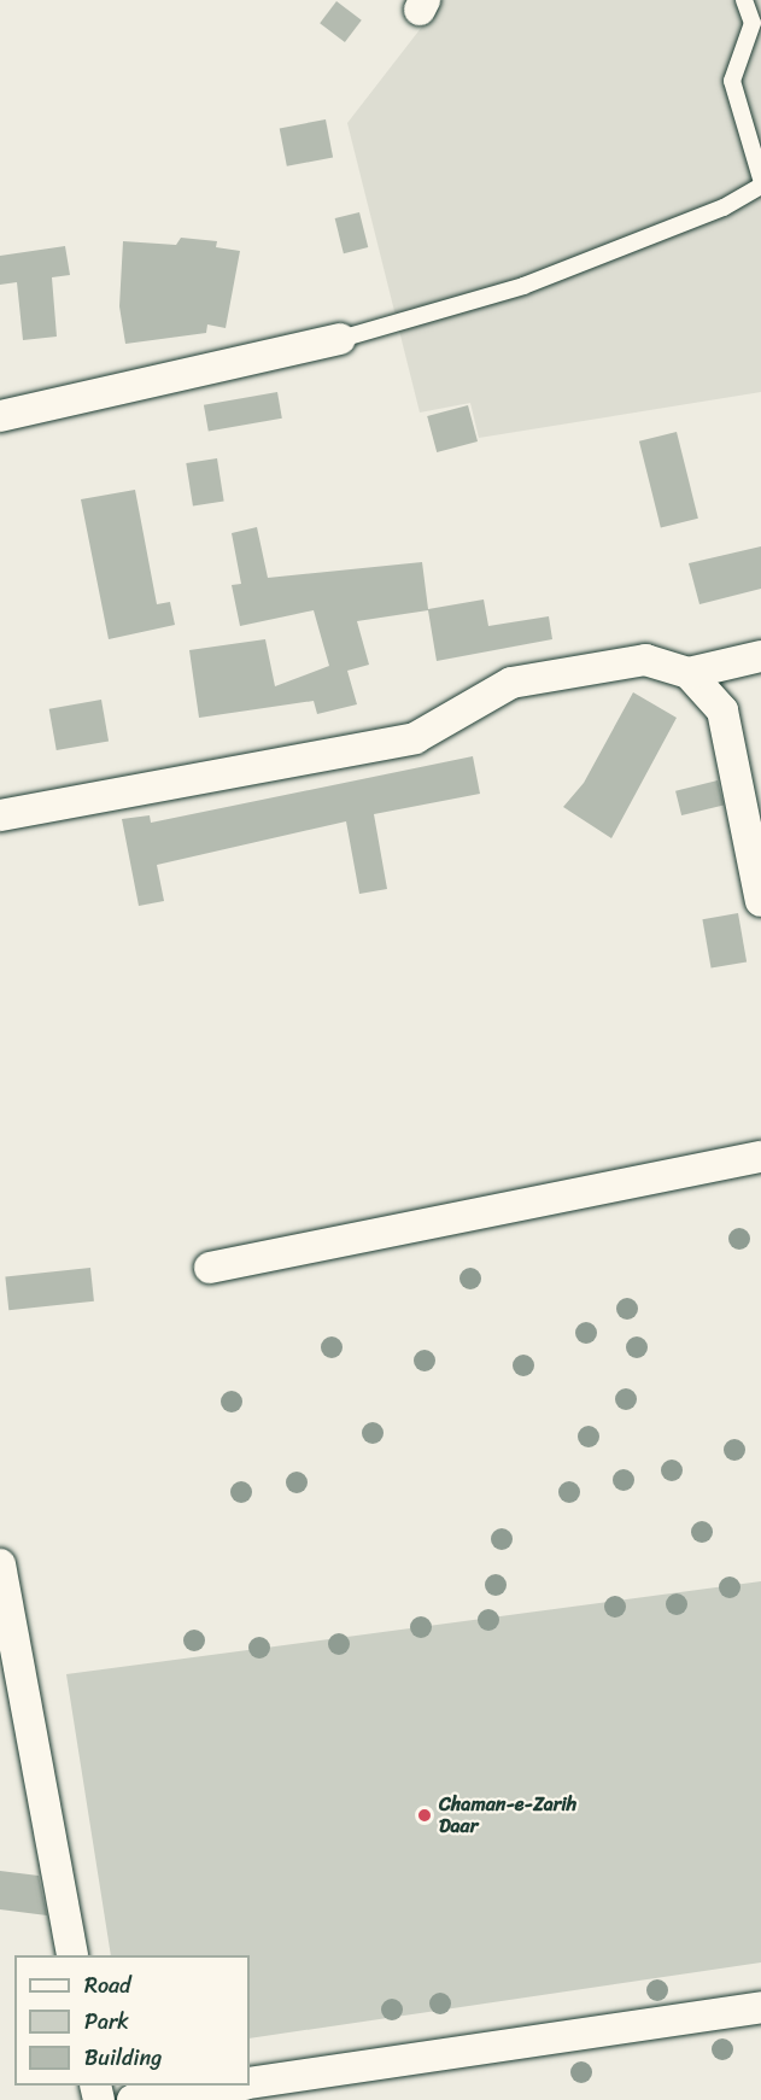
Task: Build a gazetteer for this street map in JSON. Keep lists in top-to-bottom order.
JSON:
{
  "places": ["Chaman-e-Zarih Daar"],
  "legend": ["Road", "Park", "Building"]
}
